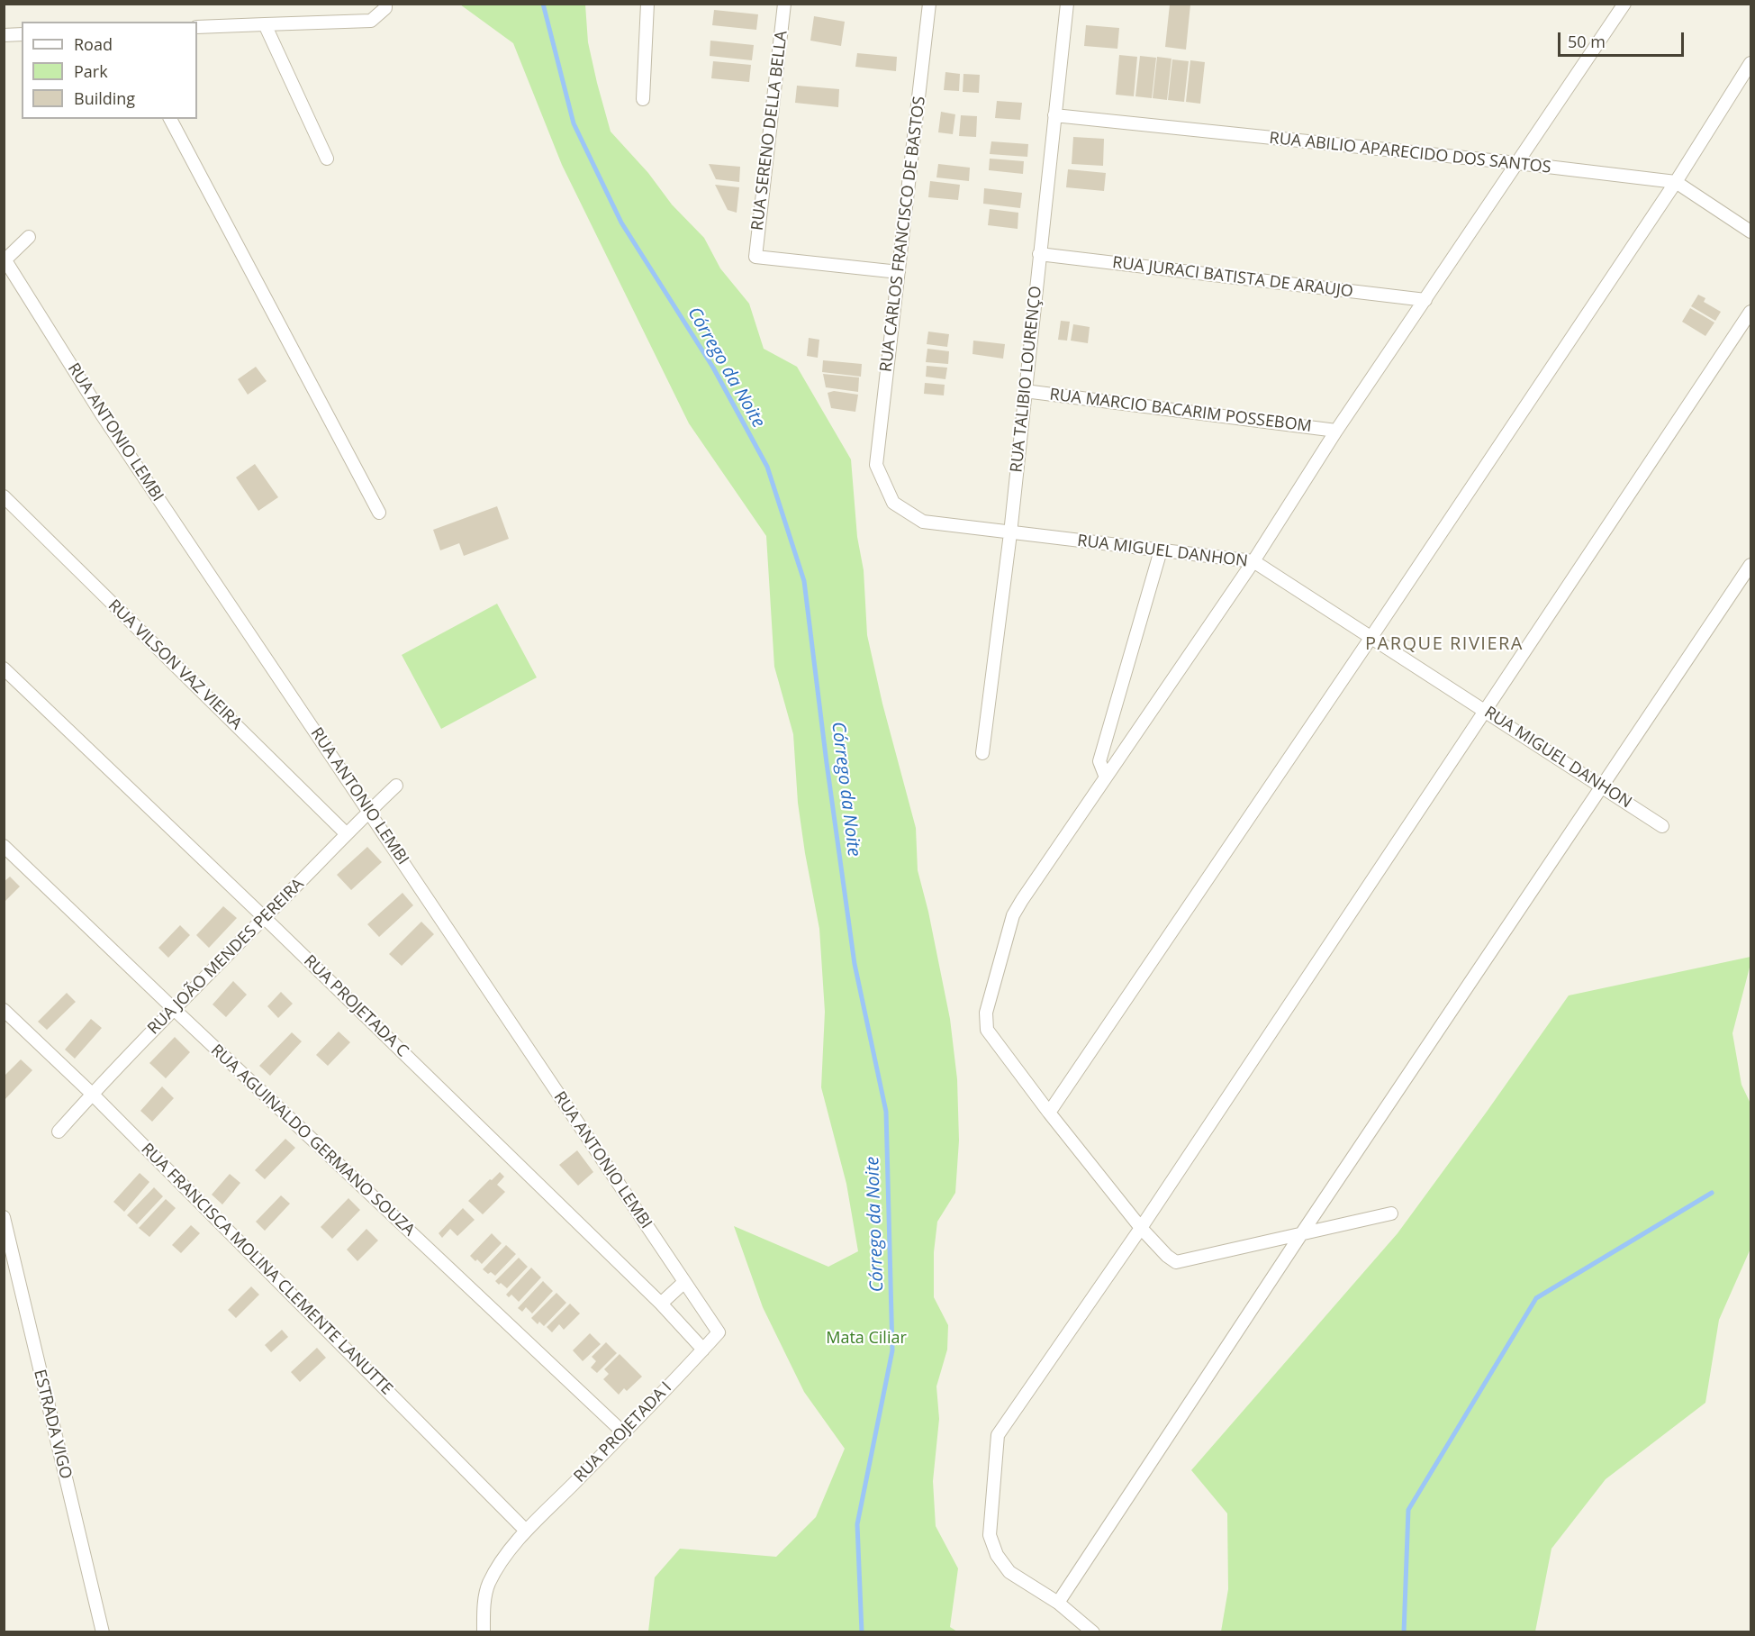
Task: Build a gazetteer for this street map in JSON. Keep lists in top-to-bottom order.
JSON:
{
  "streets": {
    "street": [
      "RUA SERENO DELLA BELLA",
      "RUA ABILIO APARECIDO DOS SANTOS",
      "RUA CARLOS FRANCISCO DE BASTOS",
      "RUA JURACI BATISTA DE ARAUJO",
      "RUA TALIBIO LOURENÇO",
      "RUA MARCIO BACARIM POSSEBOM",
      "RUA ANTONIO LEMBI",
      "RUA MIGUEL DANHON",
      "RUA VILSON VAZ VIEIRA",
      "RUA JOÃO MENDES PEREIRA",
      "RUA PROJETADA C",
      "RUA AGUINALDO GERMANO SOUZA",
      "RUA FRANCISCA MOLINA CLEMENTE LANUTTE",
      "ESTRADA VIGO",
      "RUA PROJETADA I"
    ]
  },
  "crossings": [
    ["RUA SERENO DELLA BELLA", "RUA CARLOS FRANCISCO DE BASTOS"],
    ["RUA ABILIO APARECIDO DOS SANTOS", "RUA TALIBIO LOURENÇO"],
    ["RUA CARLOS FRANCISCO DE BASTOS", "RUA MIGUEL DANHON"],
    ["RUA JURACI BATISTA DE ARAUJO", "RUA TALIBIO LOURENÇO"],
    ["RUA TALIBIO LOURENÇO", "RUA MARCIO BACARIM POSSEBOM"],
    ["RUA TALIBIO LOURENÇO", "RUA MIGUEL DANHON"],
    ["RUA ANTONIO LEMBI", "RUA JOÃO MENDES PEREIRA"],
    ["RUA ANTONIO LEMBI", "RUA PROJETADA I"],
    ["RUA VILSON VAZ VIEIRA", "RUA JOÃO MENDES PEREIRA"],
    ["RUA JOÃO MENDES PEREIRA", "RUA PROJETADA C"],
    ["RUA JOÃO MENDES PEREIRA", "RUA AGUINALDO GERMANO SOUZA"],
    ["RUA JOÃO MENDES PEREIRA", "RUA FRANCISCA MOLINA CLEMENTE LANUTTE"],
    ["RUA PROJETADA C", "RUA PROJETADA I"],
    ["RUA AGUINALDO GERMANO SOUZA", "RUA PROJETADA I"],
    ["RUA FRANCISCA MOLINA CLEMENTE LANUTTE", "RUA PROJETADA I"]
  ],
  "districts": ["PARQUE RIVIERA"],
  "water": ["Córrego da Noite"],
  "parks": ["Mata Ciliar"],
  "legend": ["Road", "Park", "Building"],
  "scale_bar": "50 m"
}
